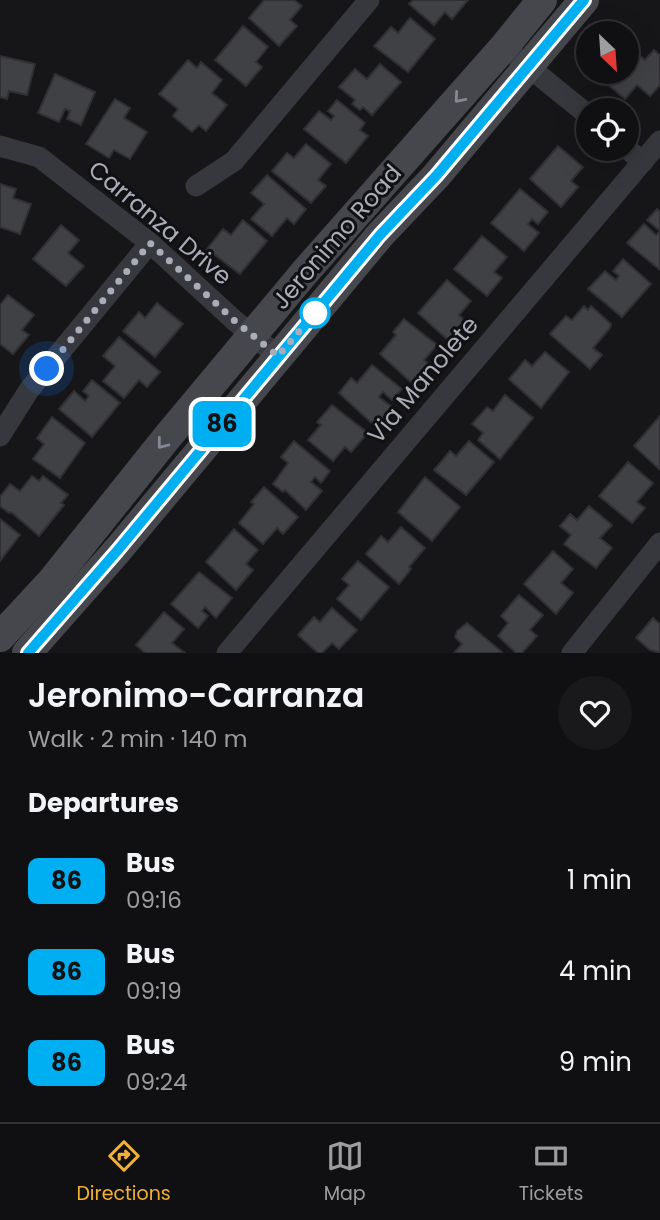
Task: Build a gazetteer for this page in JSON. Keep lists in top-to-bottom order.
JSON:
{
  "streets": {
    "main road": ["Jeronimo Road"],
    "street": ["Carranza Drive", "Via Manolete"]
  },
  "crossings": [
    ["Carranza Drive", "Jeronimo Road"]
  ],
  "lines": ["bus line 86"],
  "north": "bottom right",
  "page": {
    "on_map": "86",
    "heading": [
      ["Jeronimo-Carranza", "Walk · 2 min · 140 m"],
      "Departures"
    ],
    "list": [
      {
        "mark": "86",
        "name": "Bus",
        "note": "09:16",
        "value": "1 min"
      },
      {
        "mark": "86",
        "name": "Bus",
        "note": "09:19",
        "value": "4 min"
      },
      {
        "mark": "86",
        "name": "Bus",
        "note": "09:24",
        "value": "9 min"
      }
    ],
    "tabs": ["Directions", "Map", "Tickets"]
  }
}
